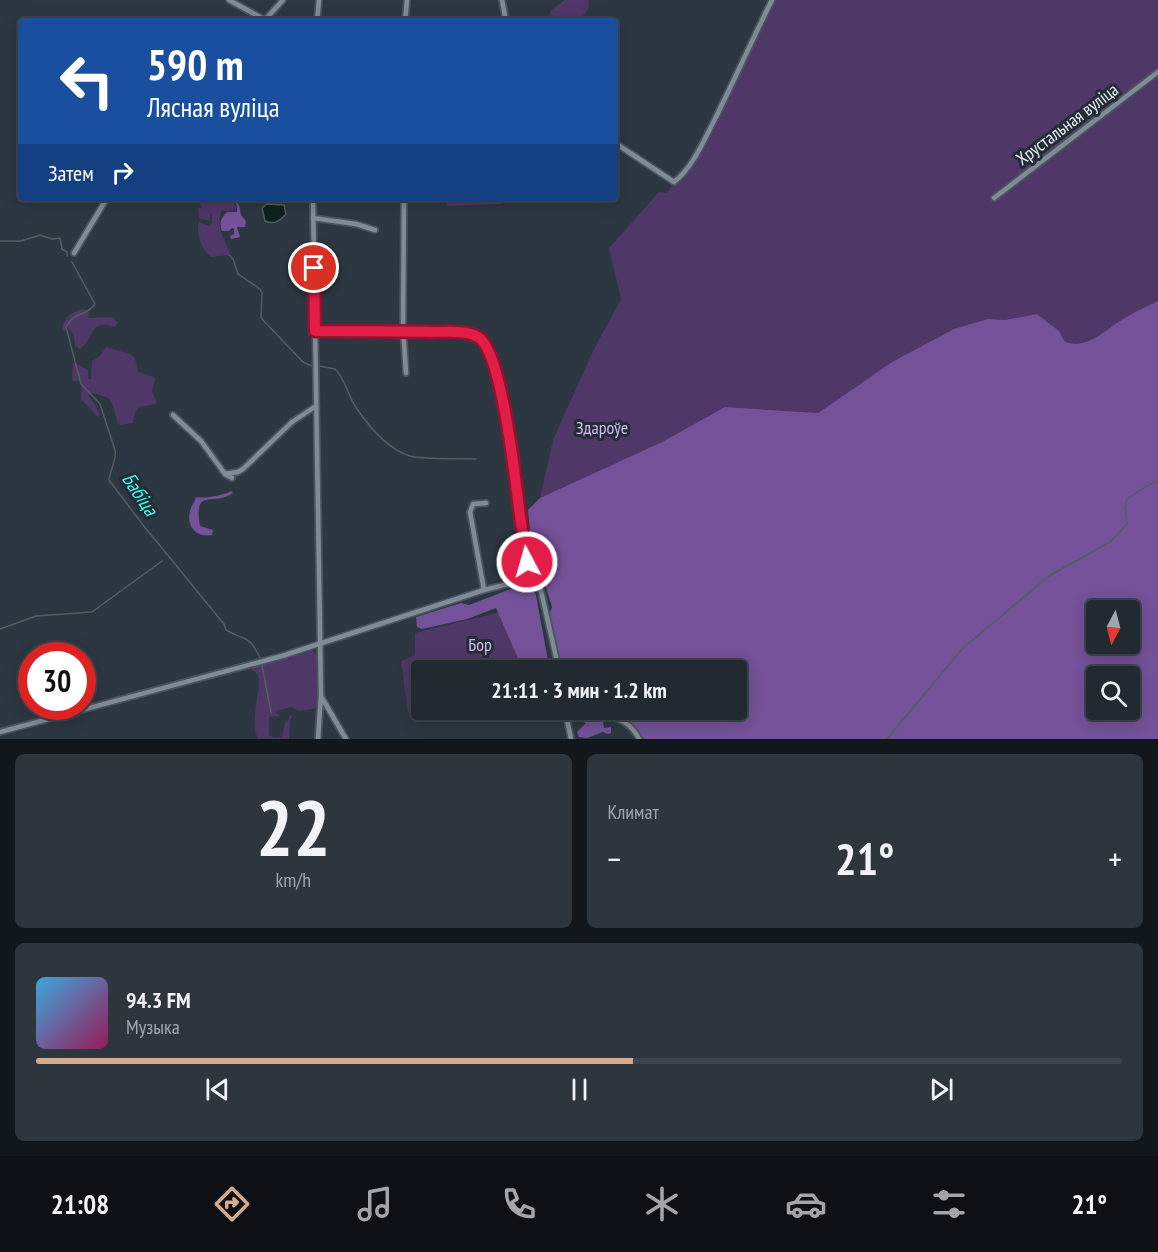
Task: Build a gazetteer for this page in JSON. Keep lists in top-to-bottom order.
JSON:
{
  "streets": {
    "street": ["Хрустальная вуліца"]
  },
  "water": ["Бабіца"],
  "parks": ["Здароўе", "Бор"],
  "north": "bottom",
  "page": {
    "turn": ["590 m", "Лясная вуліца"],
    "then": "Затем",
    "limit": "30",
    "trip": "21:11 · 3 мин · 1.2 km",
    "tile": [
      ["22", "km/h"],
      "Климат"
    ],
    "heat": ["−", "21°", "+"],
    "song": ["94.3 FM", "Музыка"],
    "tabs": ["21:08", "21°"]
  }
}
